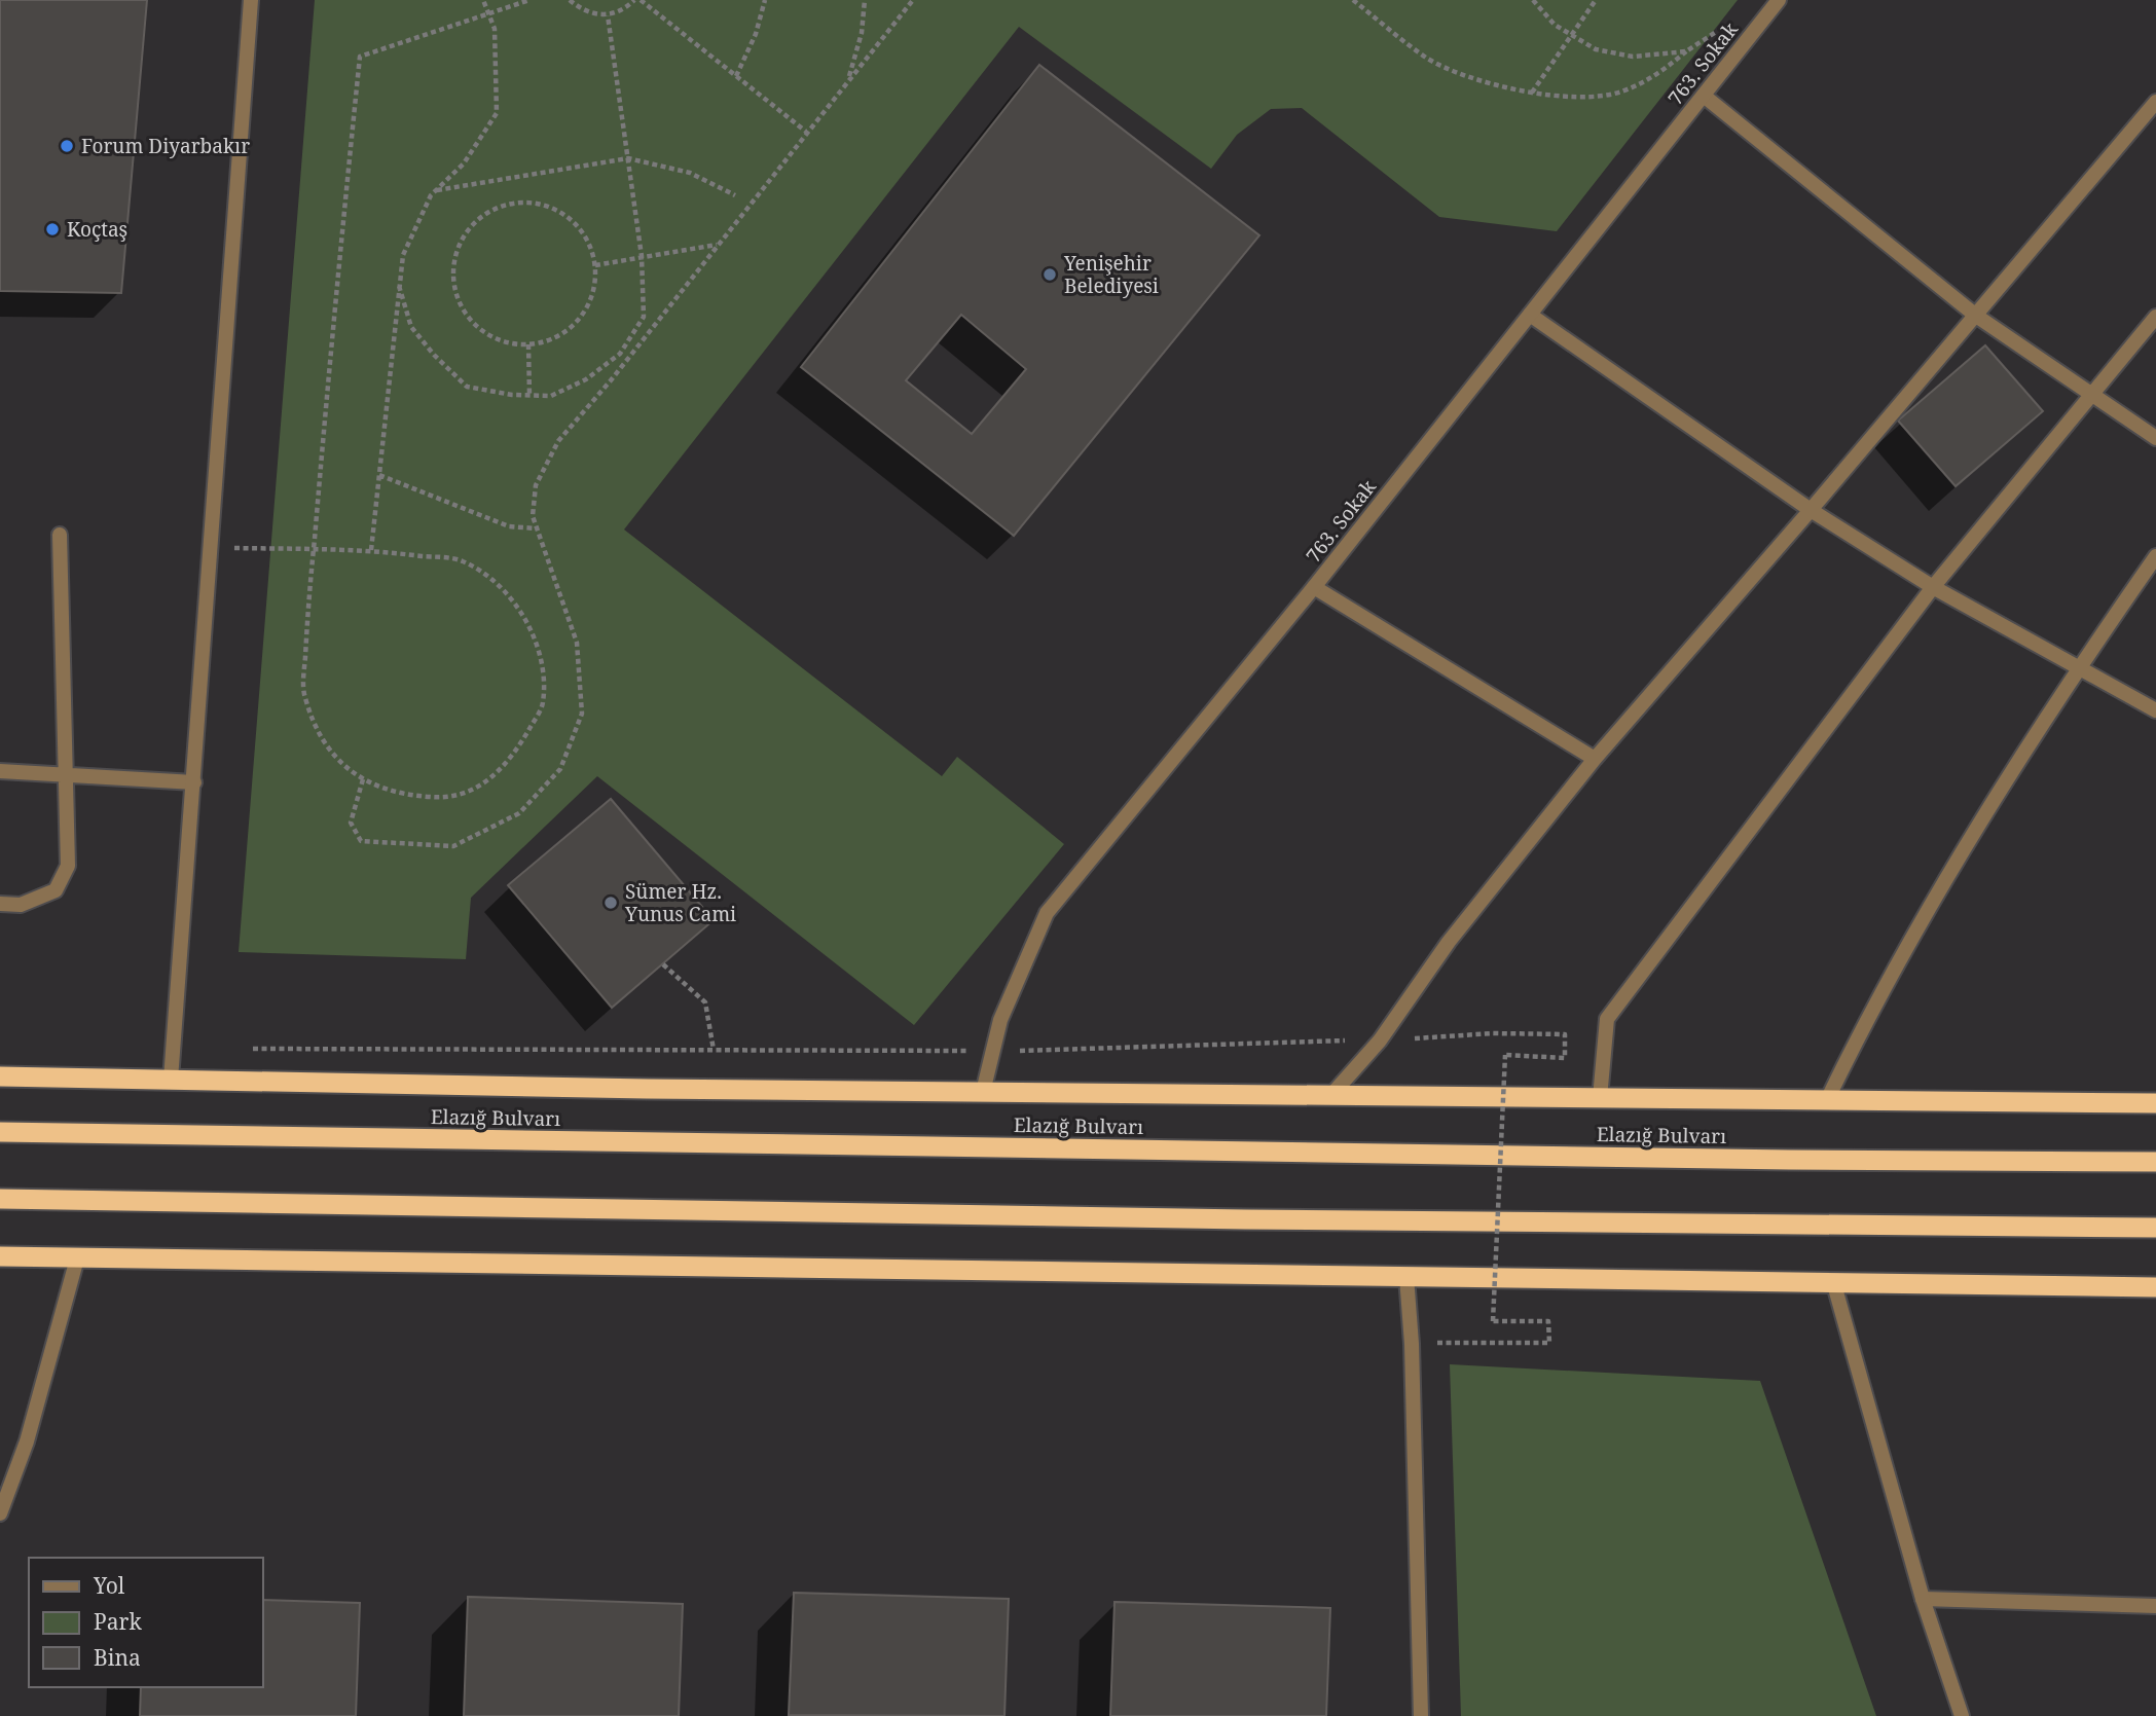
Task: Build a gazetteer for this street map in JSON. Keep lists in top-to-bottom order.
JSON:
{
  "streets": {
    "highway": ["Elazığ Bulvarı"],
    "street": ["763. Sokak"]
  },
  "places": [
    "Forum Diyarbakır",
    "Koçtaş",
    "Yenişehir Belediyesi",
    "Sümer Hz. Yunus Cami"
  ],
  "legend": ["Yol", "Park", "Bina"]
}
